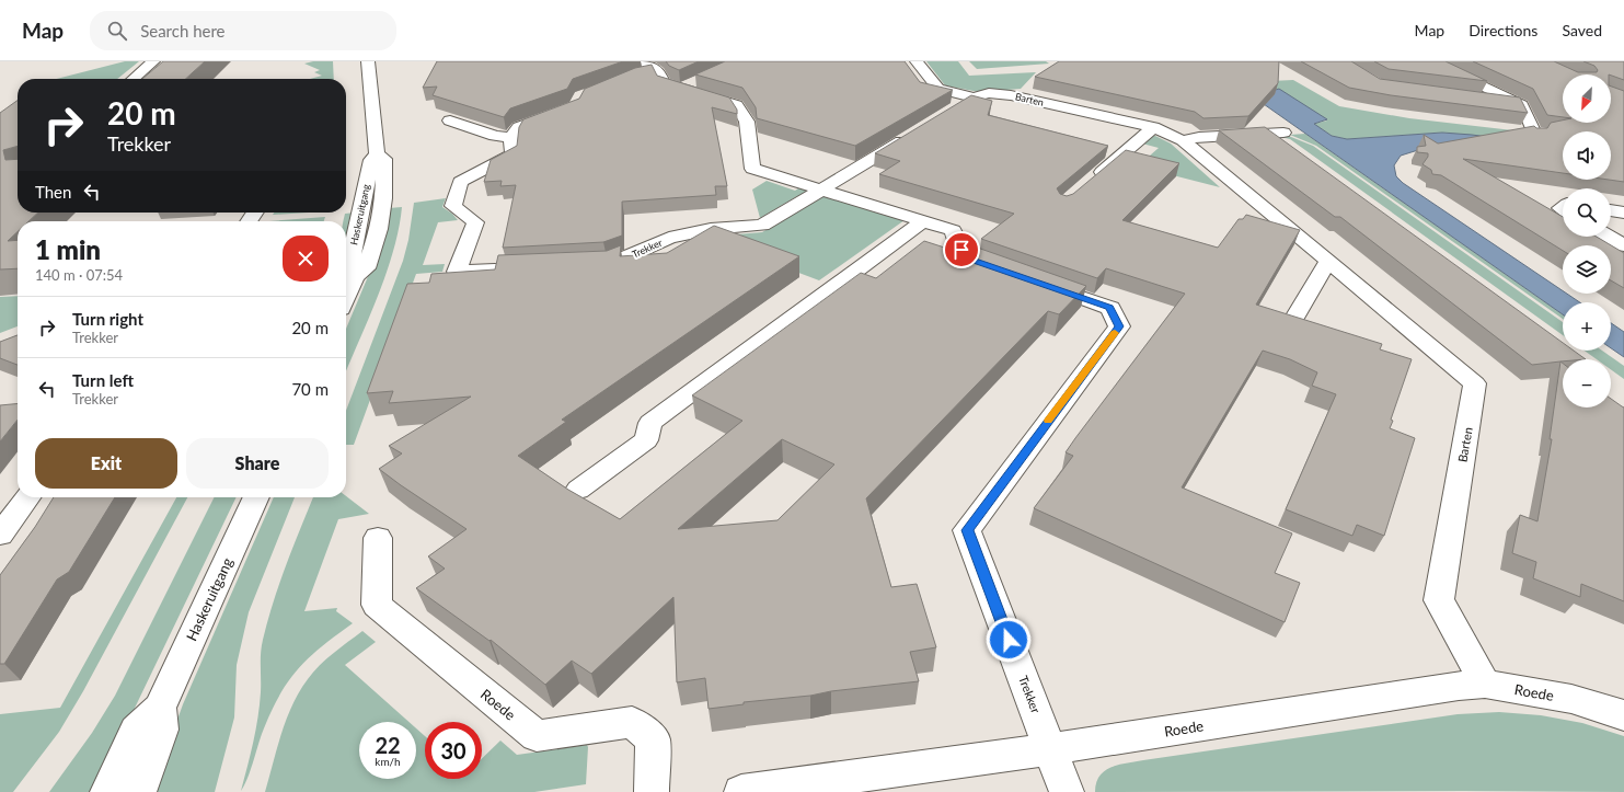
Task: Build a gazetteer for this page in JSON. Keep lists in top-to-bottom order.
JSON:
{
  "streets": {
    "street": [
      "Barten",
      "Haskeruitgang",
      "Trekker",
      "Roede"
    ]
  },
  "crossings": [
    ["Barten", "Roede"],
    ["Trekker", "Roede"]
  ],
  "north": "bottom left",
  "page": {
    "header": "Map",
    "search": "Search here",
    "nav": ["Map", "Directions", "Saved"],
    "map_buttons": ["+", "−"],
    "turn": ["20 m", "Trekker"],
    "then": "Then",
    "heading": ["1 min", "140 m · 07:54"],
    "list": [
      {
        "name": "Turn right",
        "note": "Trekker",
        "value": "20 m"
      },
      {
        "name": "Turn left",
        "note": "Trekker",
        "value": "70 m"
      }
    ],
    "buttons": ["Exit", "Share"],
    "speed": "22 km/h",
    "limit": "30"
  }
}
